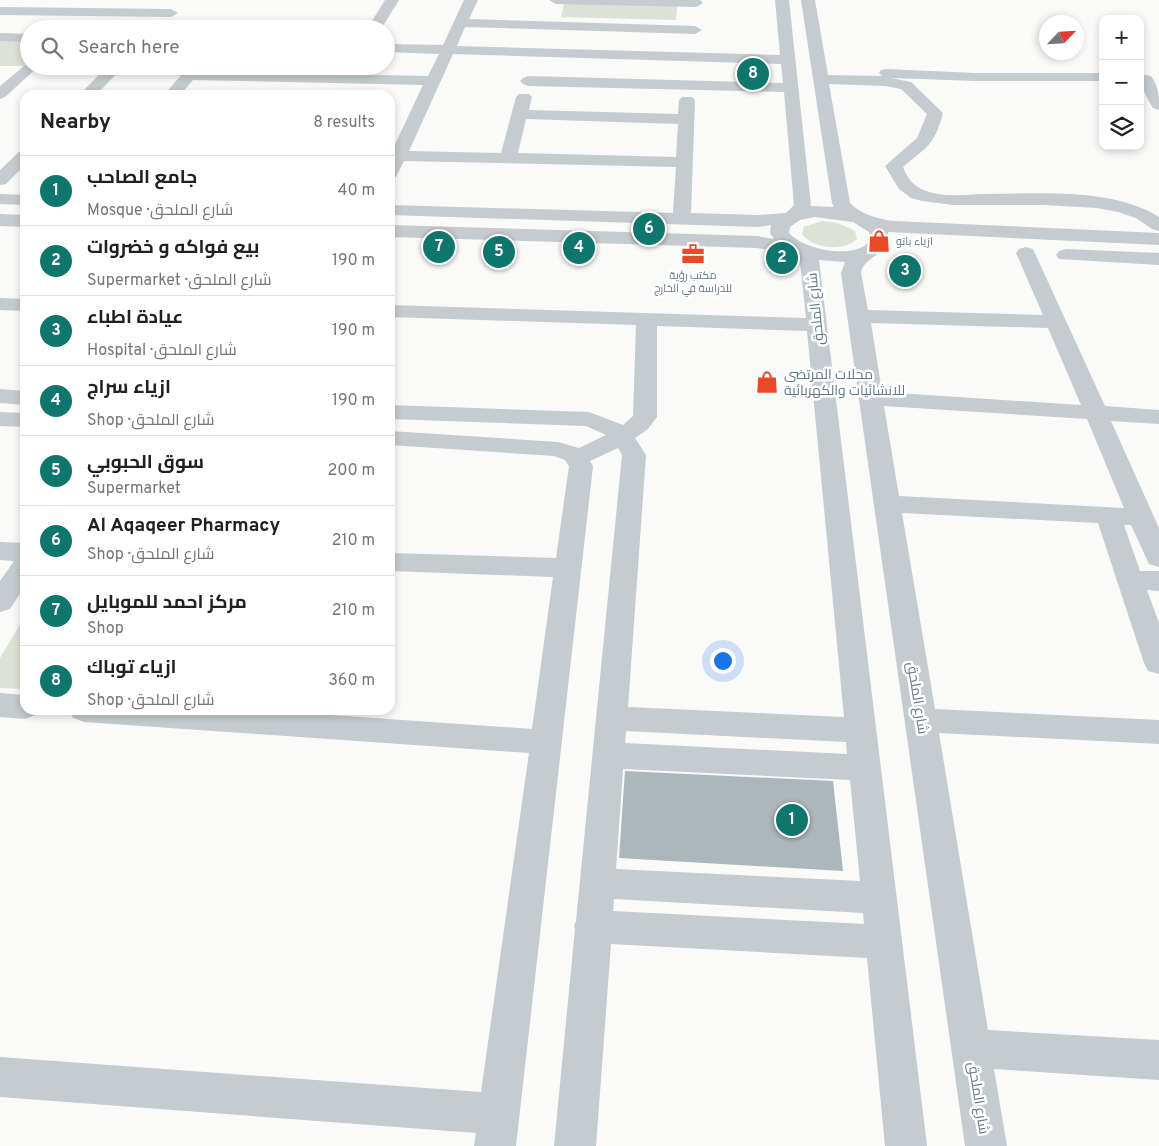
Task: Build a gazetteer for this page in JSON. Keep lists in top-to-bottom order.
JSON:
{
  "streets": {
    "street": ["شارع الملحق"]
  },
  "places": {
    "shop": ["ازياء باتو", "محلات المرتضى للانشائيات والكهربائية"],
    "office": ["مكتب رؤية للدراسة في الخارج"]
  },
  "north": "top right",
  "page": {
    "map_buttons": ["+", "−"],
    "search": "Search here",
    "pins": [
      "8",
      "6",
      "7",
      "4",
      "5",
      "2",
      "3",
      "1"
    ],
    "heading": ["Nearby", "8 results"],
    "list": [
      {
        "mark": "1",
        "name": "جامع الصاحب",
        "note": "Mosque · شارع الملحق",
        "value": "40 m"
      },
      {
        "mark": "2",
        "name": "بيع فواكه و خضروات",
        "note": "Supermarket · شارع الملحق",
        "value": "190 m"
      },
      {
        "mark": "3",
        "name": "عيادة اطباء",
        "note": "Hospital · شارع الملحق",
        "value": "190 m"
      },
      {
        "mark": "4",
        "name": "ازياء سراج",
        "note": "Shop · شارع الملحق",
        "value": "190 m"
      },
      {
        "mark": "5",
        "name": "سوق الحبوبي",
        "note": "Supermarket",
        "value": "200 m"
      },
      {
        "mark": "6",
        "name": "Al Aqaqeer Pharmacy",
        "note": "Shop · شارع الملحق",
        "value": "210 m"
      },
      {
        "mark": "7",
        "name": "مركز احمد للموبايل",
        "note": "Shop",
        "value": "210 m"
      },
      {
        "mark": "8",
        "name": "ازياء توباك",
        "note": "Shop · شارع الملحق",
        "value": "360 m"
      }
    ]
  }
}
